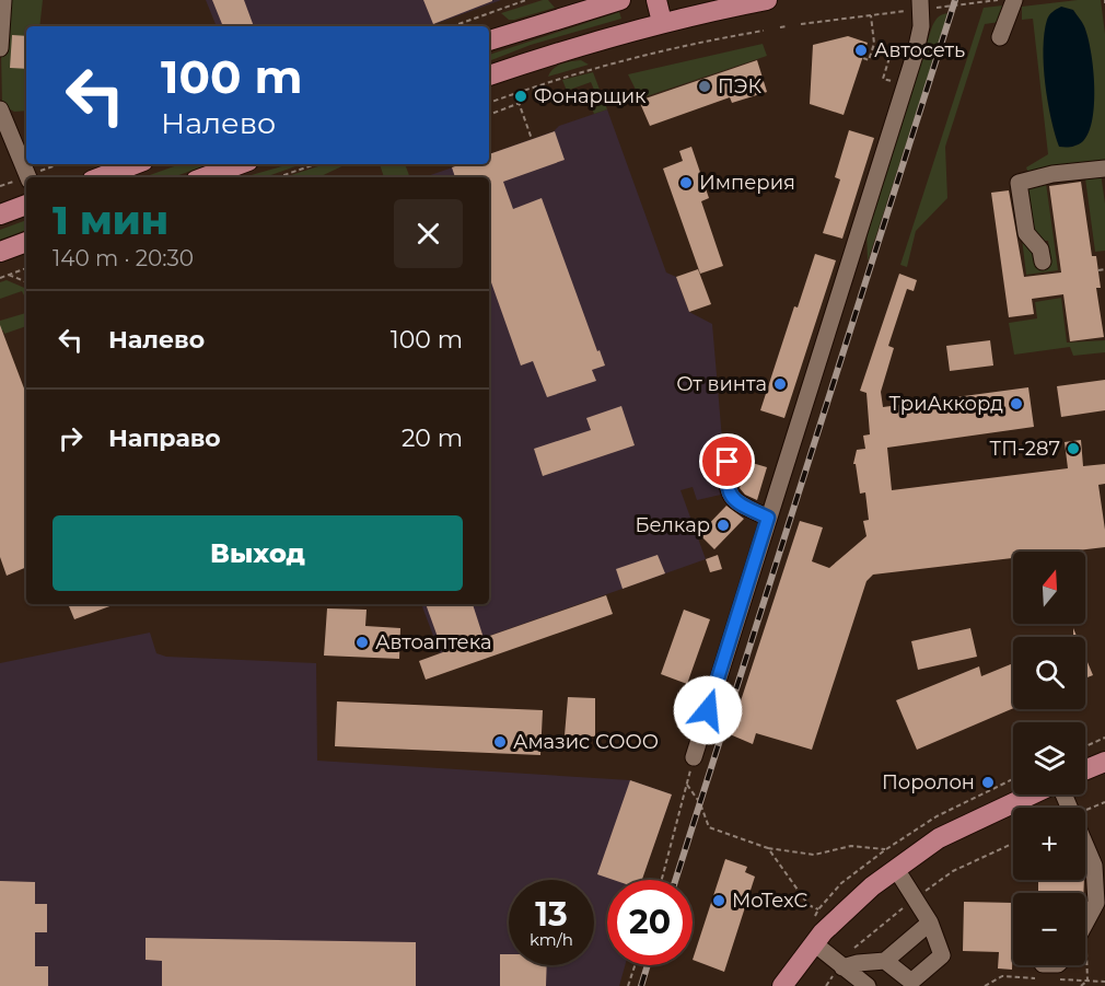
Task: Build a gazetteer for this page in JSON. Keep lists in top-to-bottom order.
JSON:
{
  "places": [
    "Автосеть",
    "ПЭК",
    "Фонарщик",
    "Империя",
    "От винта",
    "ТриАккорд",
    "ТП-287",
    "Белкар",
    "Автоаптека",
    "Амазис СООО",
    "Поролон",
    "MoTexC"
  ],
  "north": "top",
  "page": {
    "turn": ["100 m", "Налево"],
    "heading": ["1 мин", "140 m · 20:30"],
    "list": [
      {
        "name": "Налево",
        "value": "100 m"
      },
      {
        "name": "Направо",
        "value": "20 m"
      }
    ],
    "buttons": "Выход",
    "map_buttons": ["+", "−"],
    "speed": "13 km/h",
    "limit": "20"
  }
}
